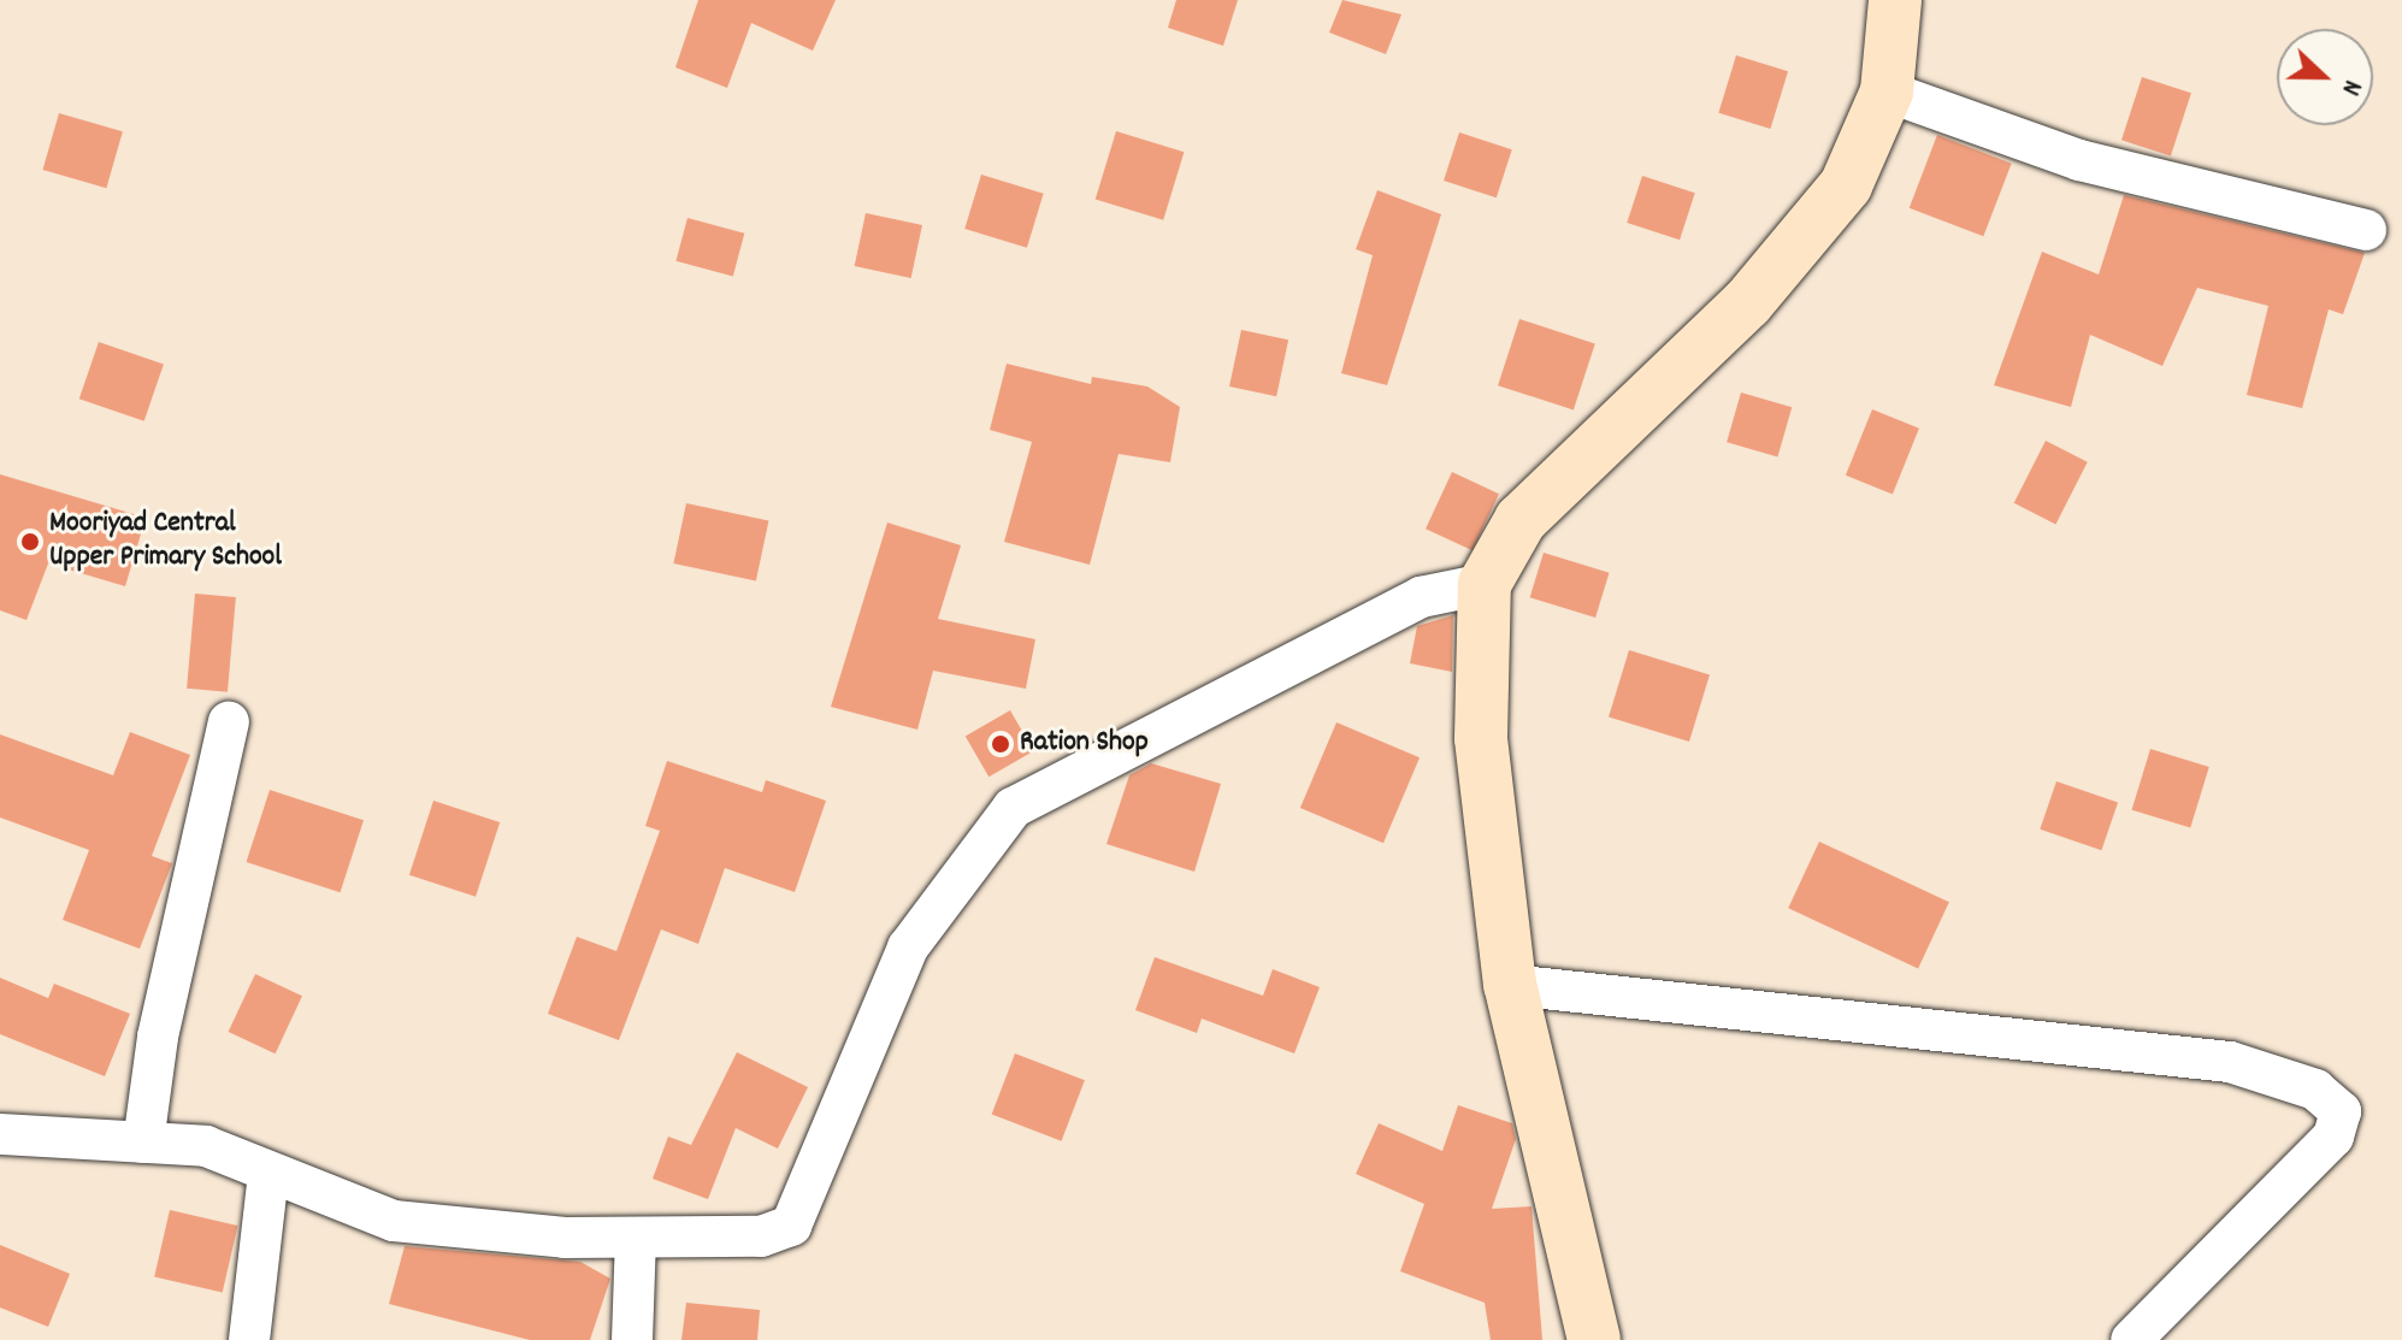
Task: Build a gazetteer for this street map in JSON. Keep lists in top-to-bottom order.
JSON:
{
  "places": ["Mooriyad Central Upper Primary School", "Ration Shop"],
  "north": "right"
}
